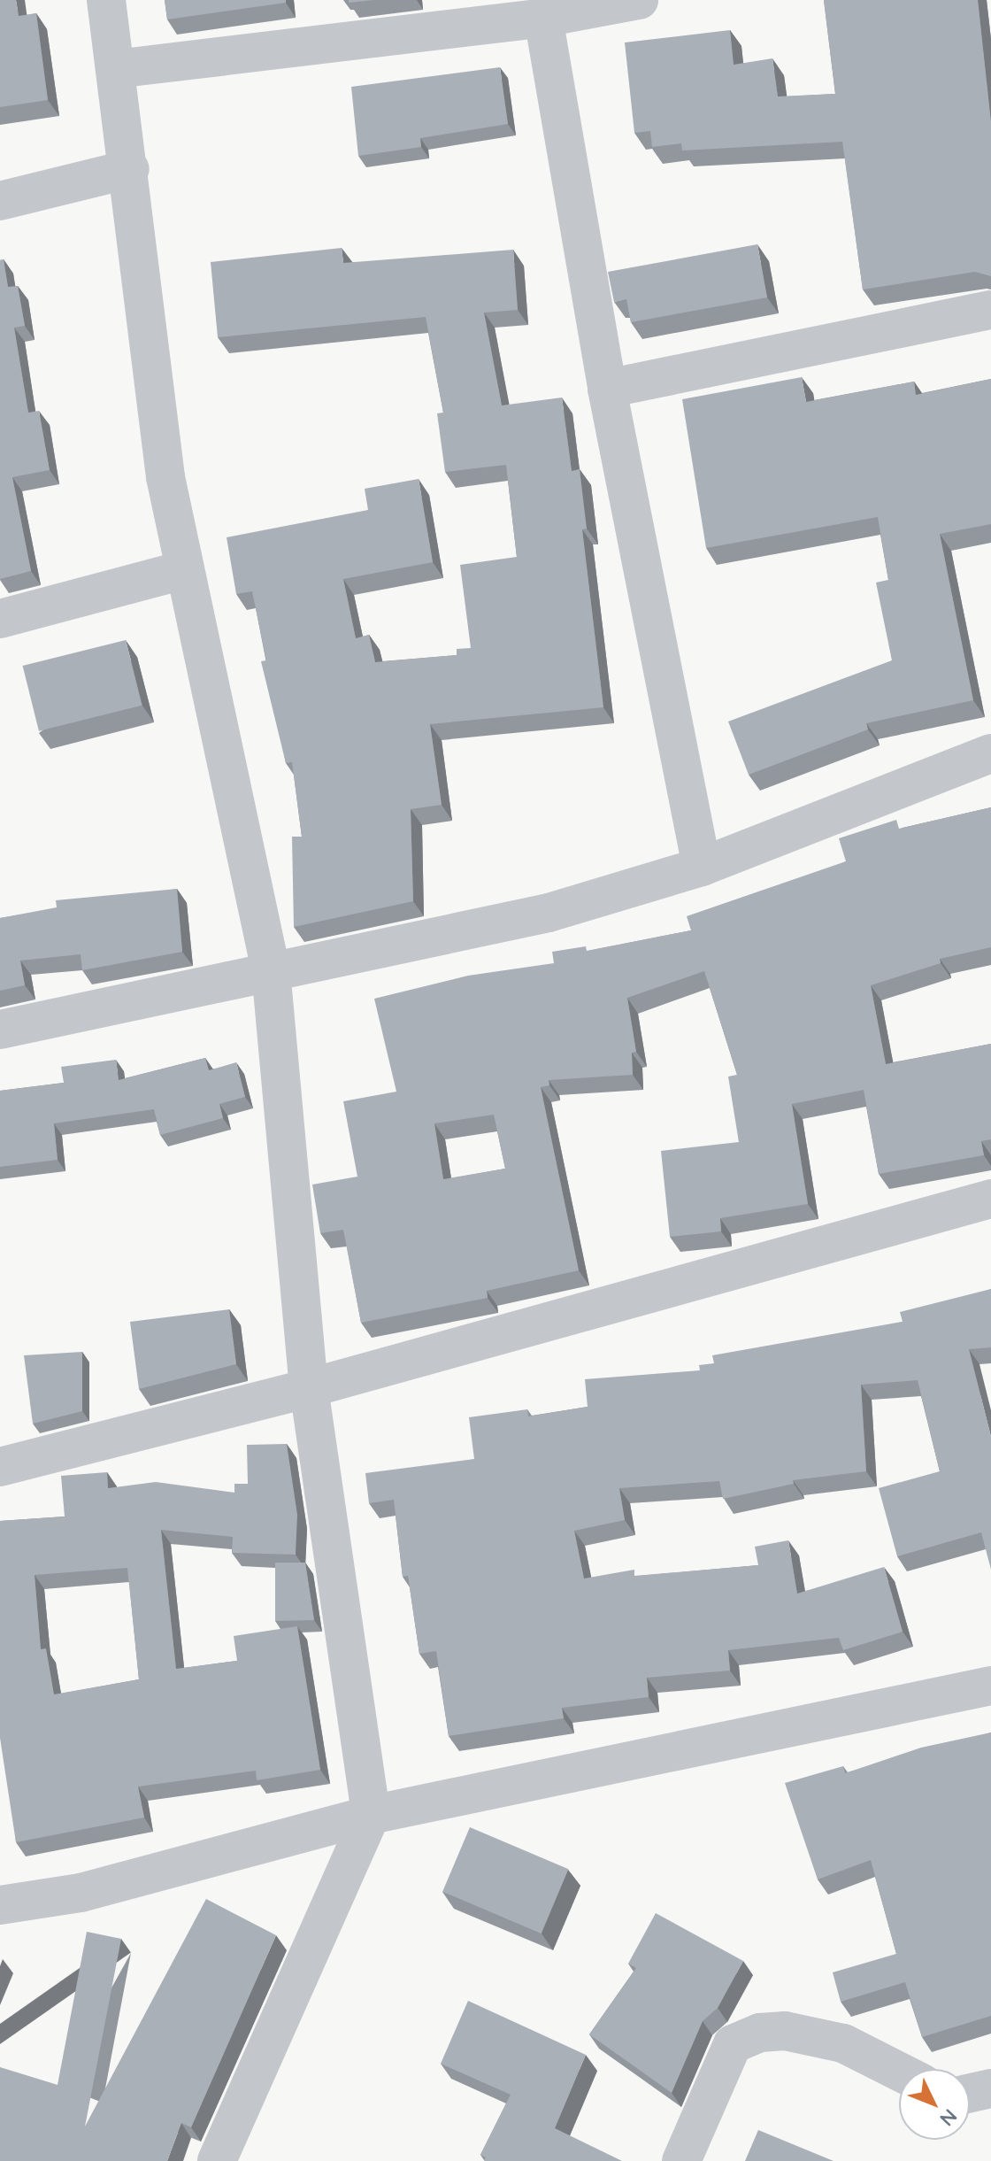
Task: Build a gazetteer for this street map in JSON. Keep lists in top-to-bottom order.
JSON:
{
  "north": "bottom right"
}
